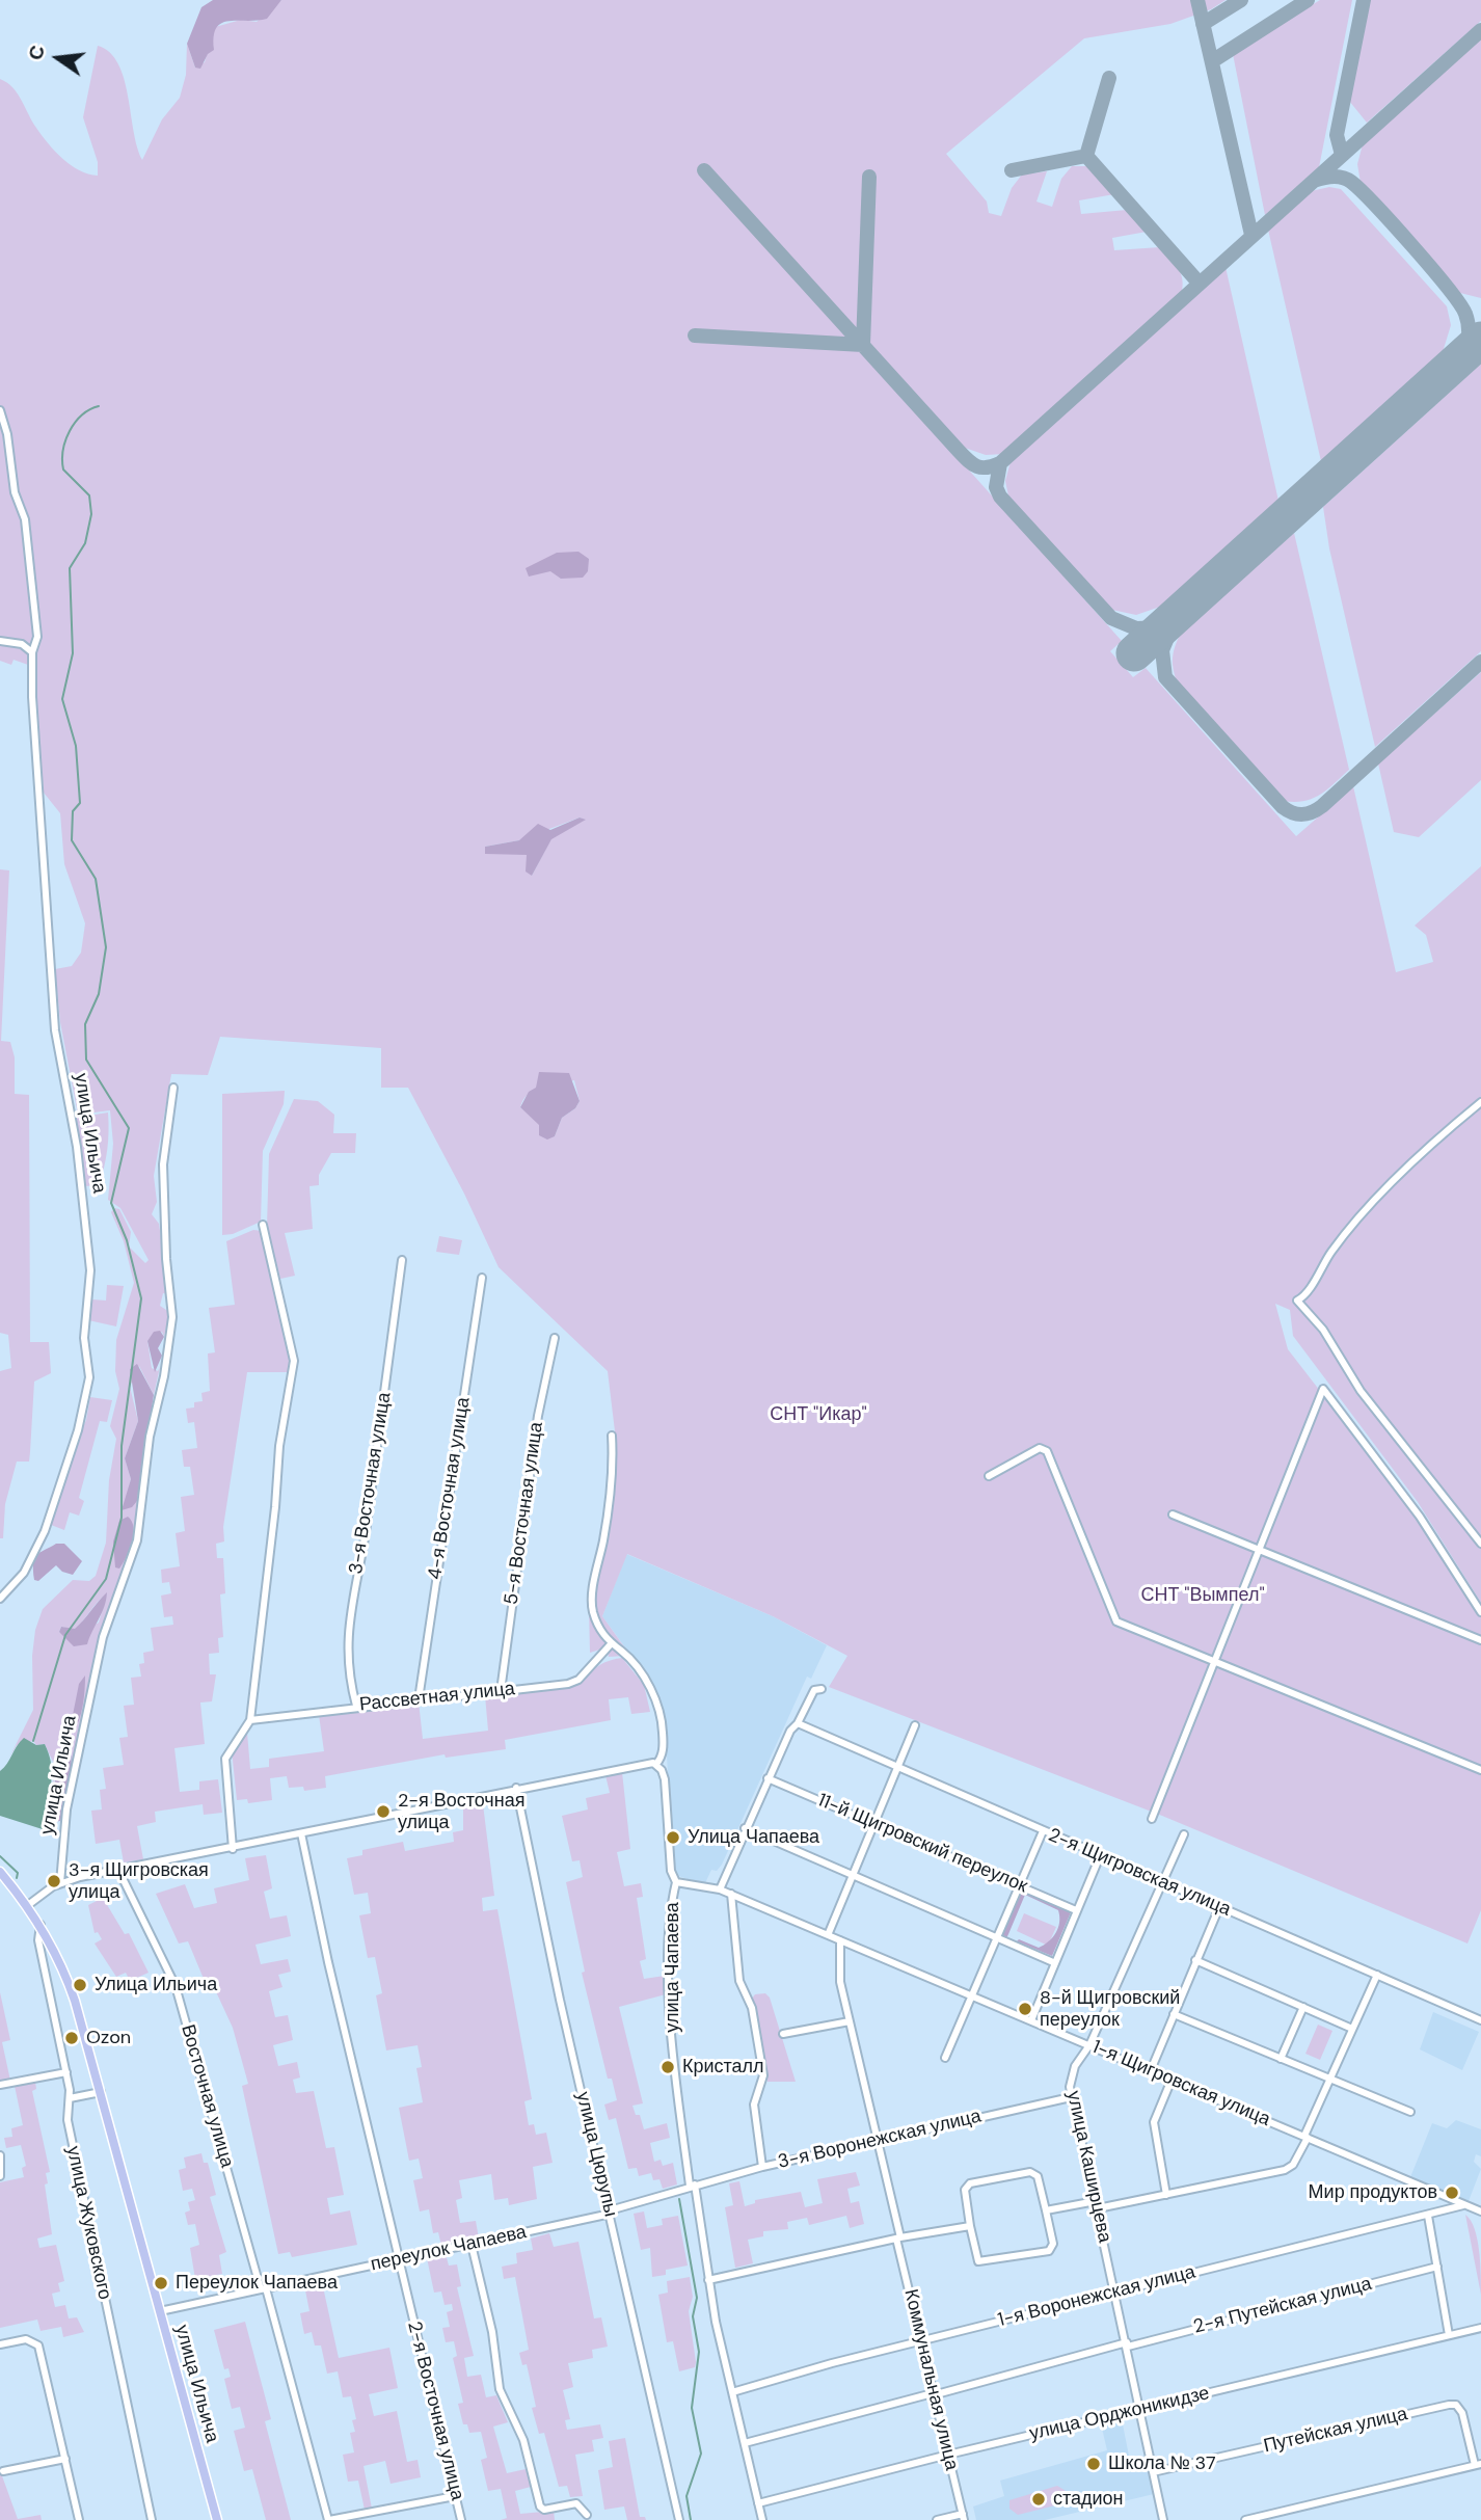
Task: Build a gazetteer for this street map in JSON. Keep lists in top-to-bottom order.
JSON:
{
  "streets": {
    "main road": ["улица Ильича"],
    "street": [
      "3-я Восточная улица",
      "4-я Восточная улица",
      "5-я Восточная улица",
      "Рассветная улица",
      "11-й Щигровский переулок",
      "2-я Щигровская улица",
      "улица Чапаева",
      "1-я Щигровская улица",
      "Восточная улица",
      "3-я Воронежская улица",
      "улица Цюрупы",
      "улица Каширцева",
      "улица Жуковского",
      "переулок Чапаева",
      "1-я Воронежская улица",
      "2-я Путейская улица",
      "Коммунальная улица",
      "2-я Восточная улица",
      "улица Орджоникидзе",
      "Путейская улица"
    ]
  },
  "crossings": [
    ["улица Ильича", "улица Жуковского"],
    ["улица Ильича", "переулок Чапаева"],
    ["3-я Восточная улица", "Рассветная улица"],
    ["4-я Восточная улица", "Рассветная улица"],
    ["5-я Восточная улица", "Рассветная улица"],
    ["2-я Щигровская улица", "улица Каширцева"],
    ["улица Чапаева", "1-я Щигровская улица"],
    ["улица Чапаева", "3-я Воронежская улица"],
    ["улица Чапаева", "переулок Чапаева"],
    ["улица Чапаева", "1-я Воронежская улица"],
    ["улица Чапаева", "2-я Путейская улица"],
    ["улица Чапаева", "улица Орджоникидзе"],
    ["1-я Щигровская улица", "улица Каширцева"],
    ["1-я Щигровская улица", "1-я Воронежская улица"],
    ["1-я Щигровская улица", "Коммунальная улица"],
    ["Восточная улица", "переулок Чапаева"],
    ["3-я Воронежская улица", "улица Каширцева"],
    ["3-я Воронежская улица", "переулок Чапаева"],
    ["3-я Воронежская улица", "Коммунальная улица"],
    ["улица Цюрупы", "переулок Чапаева"],
    ["улица Каширцева", "1-я Воронежская улица"],
    ["улица Каширцева", "2-я Путейская улица"],
    ["улица Каширцева", "улица Орджоникидзе"],
    ["улица Каширцева", "Путейская улица"],
    ["переулок Чапаева", "2-я Восточная улица"],
    ["1-я Воронежская улица", "Коммунальная улица"],
    ["2-я Путейская улица", "Коммунальная улица"],
    ["Коммунальная улица", "улица Орджоникидзе"]
  ],
  "parks": ["СНТ \"Икар\"", "СНТ \"Вымпел\""],
  "places": [
    "2-я Восточная улица",
    "Улица Чапаева",
    "3-я Щигровская улица",
    "Улица Ильича",
    "8-й Щигровский переулок",
    "Ozon",
    "Кристалл",
    "Мир продуктов",
    "Переулок Чапаева",
    "Школа № 37",
    "стадион"
  ],
  "north": "left"
}
